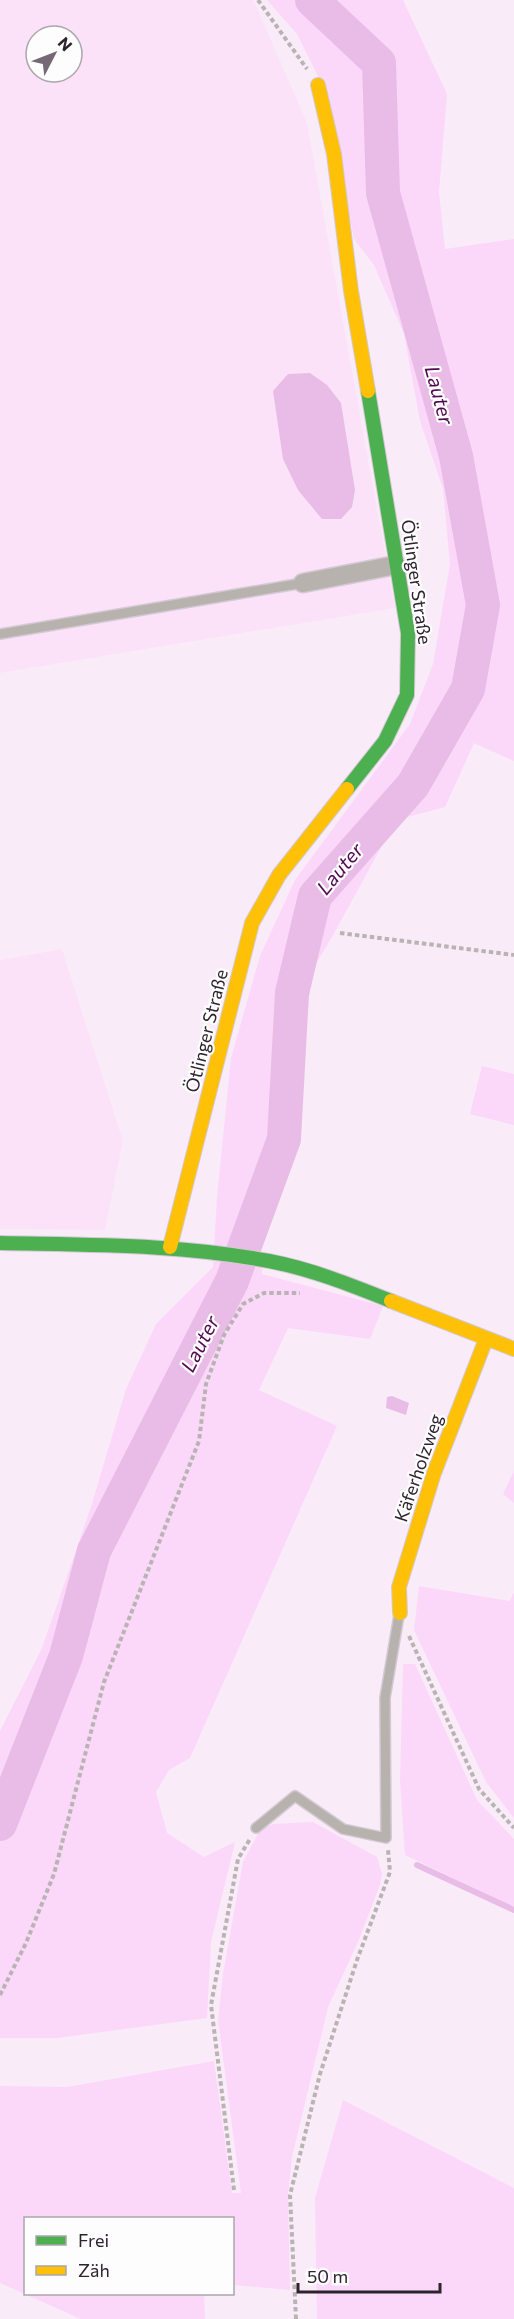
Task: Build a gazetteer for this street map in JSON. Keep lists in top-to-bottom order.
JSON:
{
  "streets": {
    "street": ["Ötlinger Straße", "Käferholzweg"]
  },
  "water": ["Lauter"],
  "legend": ["Frei", "Zäh"],
  "scale_bar": "50 m",
  "north": "top right"
}
